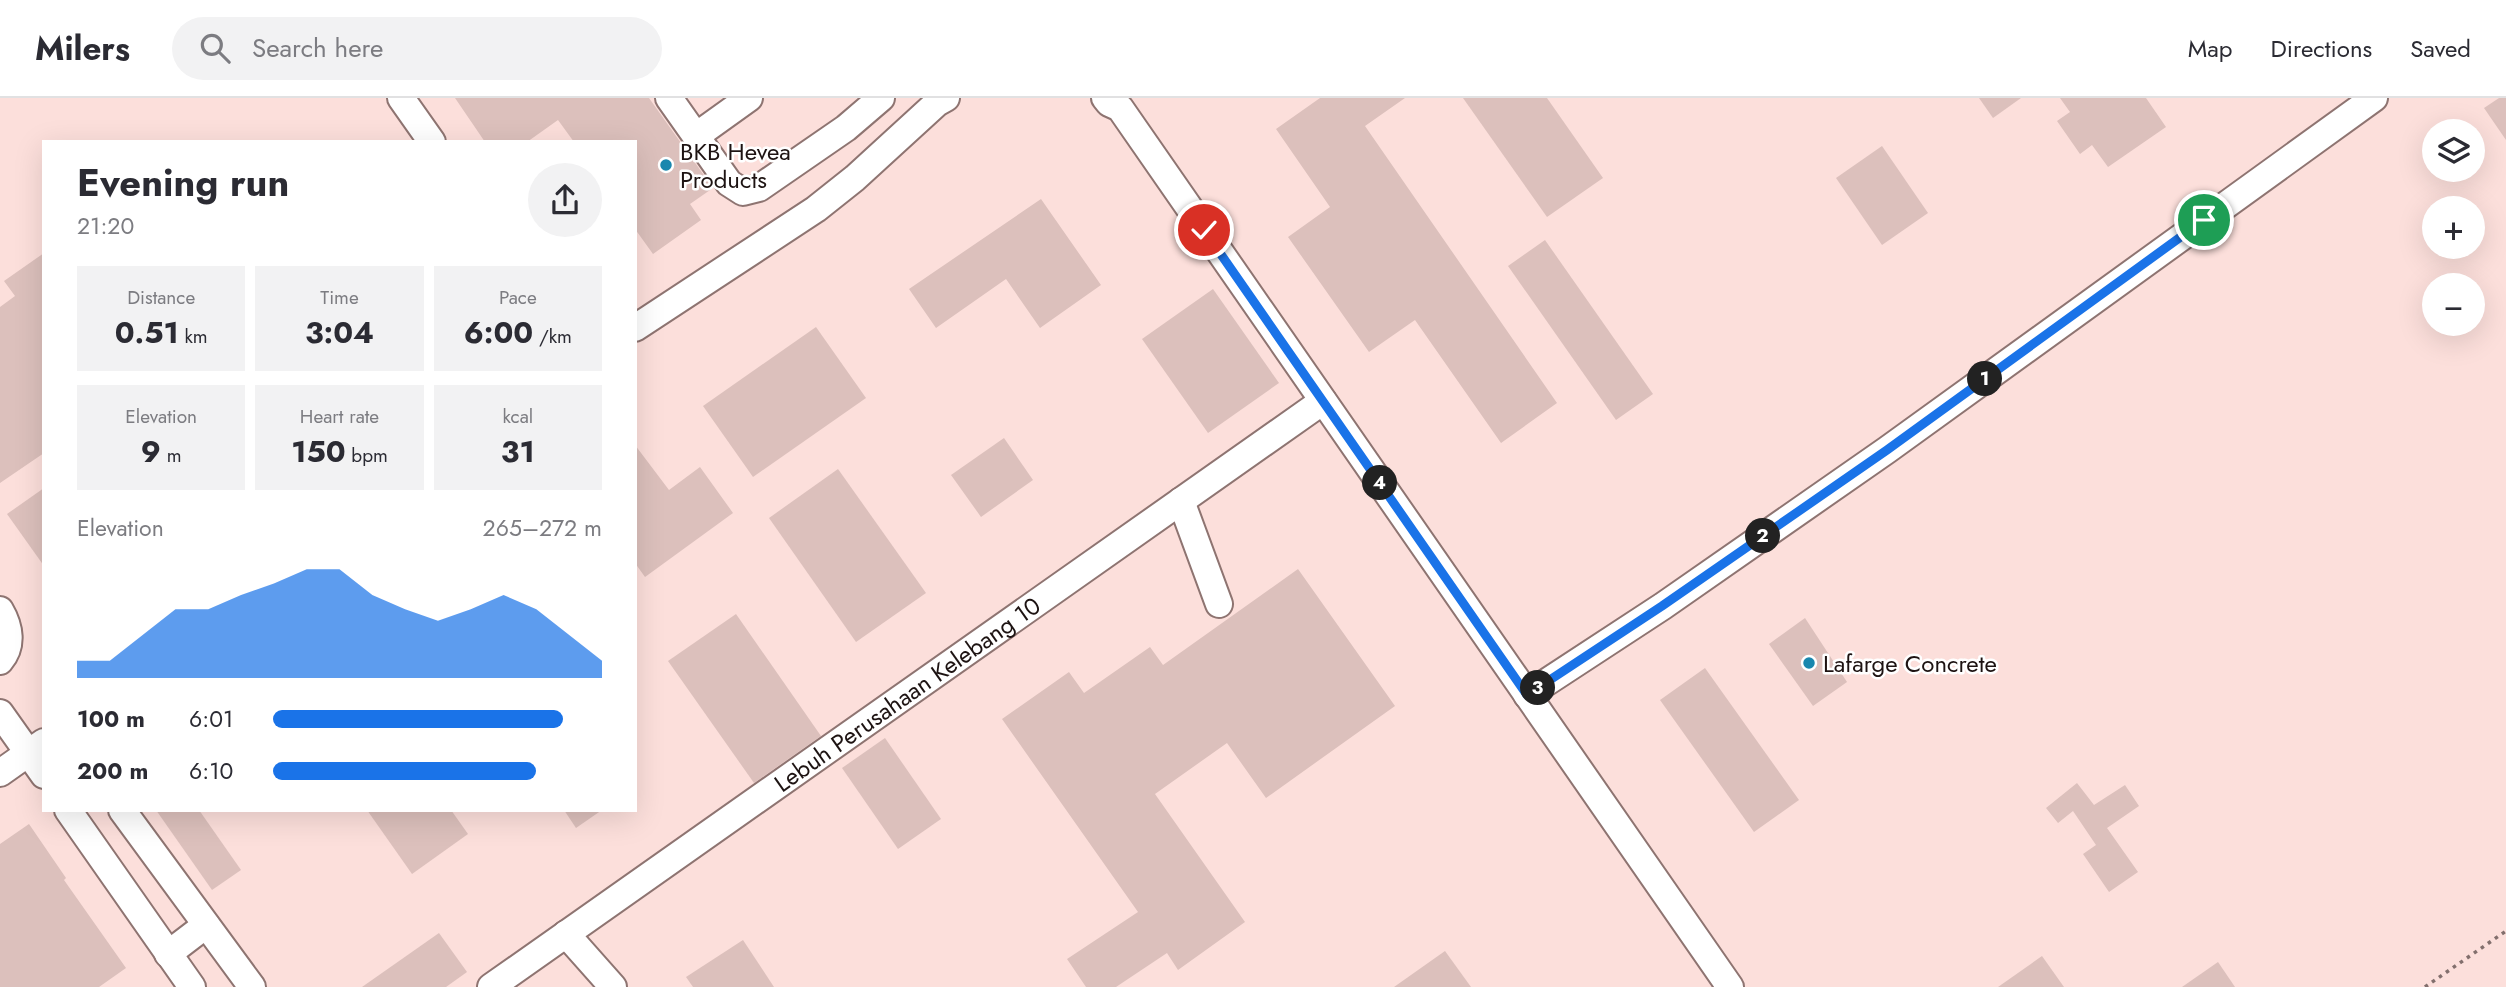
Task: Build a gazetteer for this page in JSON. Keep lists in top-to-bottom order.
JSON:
{
  "streets": {
    "street": ["Lebuh Perusahaan Kelebang 10"]
  },
  "places": ["BKB Hevea Products", "Lafarge Concrete"],
  "page": {
    "header": "Milers",
    "search": "Search here",
    "nav": ["Map", "Directions", "Saved"],
    "map_buttons": ["+", "−"],
    "heading": ["Evening run", "21:20"],
    "stats": [
      ["Distance", "0.51 km"],
      ["Time", "3:04"],
      ["Pace", "6:00 /km"],
      ["Elevation", "9 m"],
      ["Heart rate", "150 bpm"],
      ["kcal", "31"]
    ],
    "pins": [
      "1",
      "4",
      "2",
      "3"
    ],
    "chart": ["Elevation", "265–272 m"],
    "list": [
      {
        "name": "100 m",
        "note": "6:01"
      },
      {
        "name": "200 m",
        "note": "6:10"
      }
    ]
  }
}
